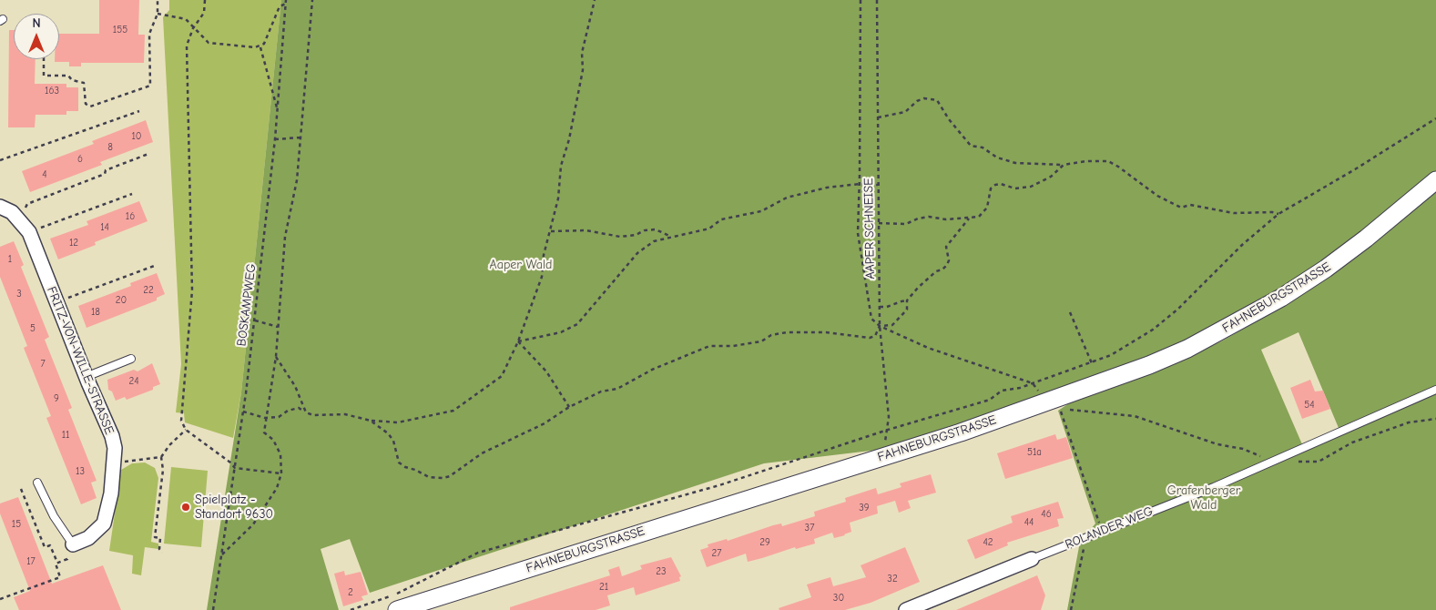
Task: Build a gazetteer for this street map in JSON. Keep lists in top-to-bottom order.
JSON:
{
  "streets": {
    "street": ["FAHNEBURGSTRASSE", "FRITZ-VON-WILLE-STRASSE", "ROLANDER WEG"],
    "path": ["AAPER SCHNEISE", "BOSKAMPWEG"]
  },
  "crossings": [
    ["AAPER SCHNEISE", "FAHNEBURGSTRASSE"]
  ],
  "parks": ["Aaper Wald", "Grafenberger Wald"],
  "places": ["Spielplatz - Standort 9630"],
  "house_numbers": [
    "155",
    "163",
    "10",
    "8",
    "6",
    "4",
    "16",
    "14",
    "12",
    "1",
    "22",
    "3",
    "20",
    "18",
    "5",
    "7",
    "24",
    "9",
    "54",
    "11",
    "51a",
    "13",
    "39",
    "46",
    "44",
    "15",
    "37",
    "29",
    "42",
    "27",
    "17",
    "23",
    "32",
    "21",
    "2",
    "30"
  ],
  "north": "top"
}
